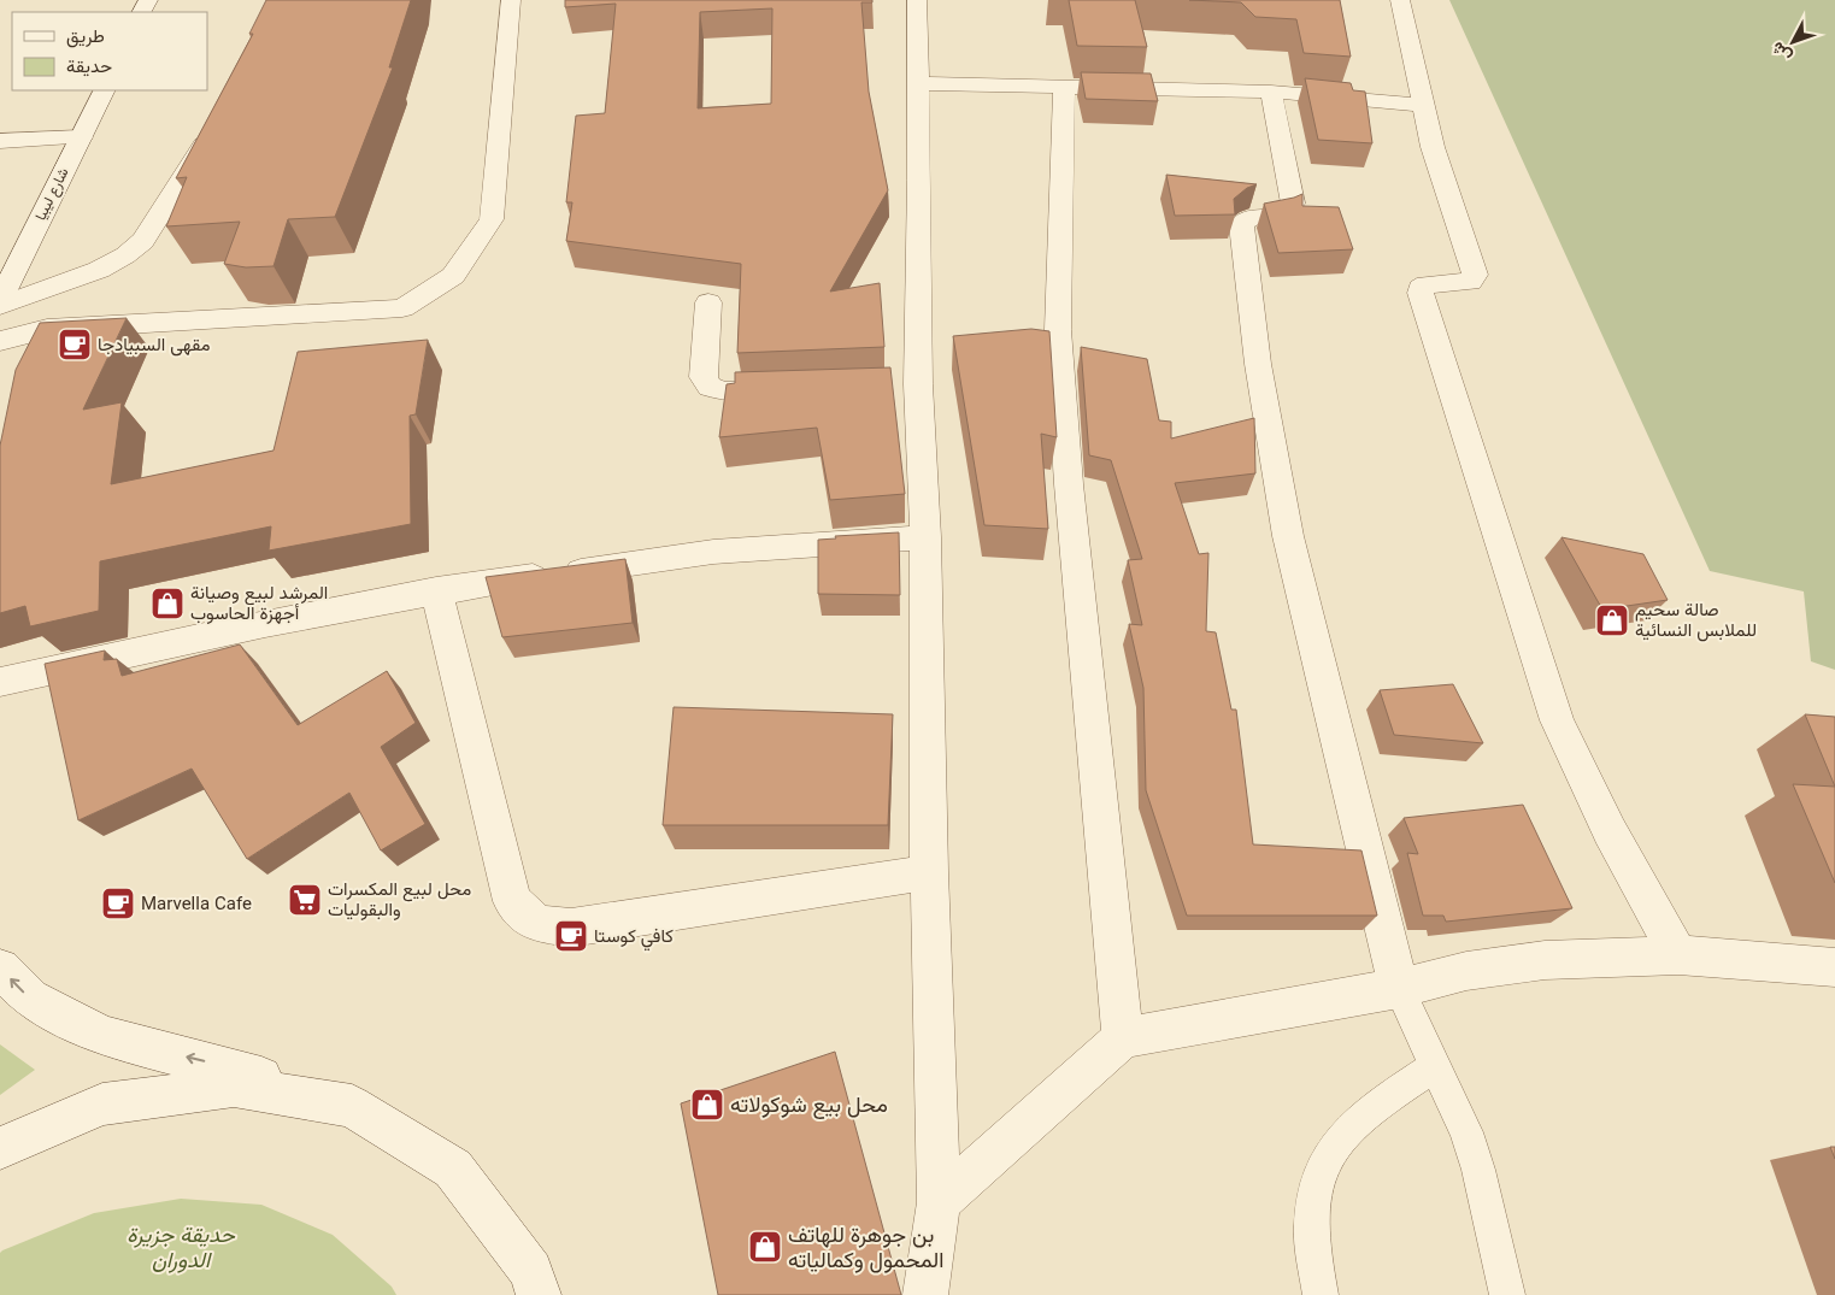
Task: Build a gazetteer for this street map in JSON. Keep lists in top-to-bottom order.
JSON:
{
  "streets": {
    "street": ["شارع ليبيا"]
  },
  "parks": ["حديقة جزيرة الدوران"],
  "places": {
    "cafe": ["مقهى السبيادجا", "Marvella Cafe", "كافي كوستا"],
    "shop": [
      "المرشد لبيع وصيانة أجهزة الحاسوب",
      "صالة سحيم للملابس النسائية",
      "محل بيع شوكولاته",
      "بن جوهرة للهاتف المحمول وكمالياته"
    ],
    "supermarket": ["محل لبيع المكسرات والبقوليات"]
  },
  "legend": ["طريق", "حديقة"],
  "north": "bottom left"
}
